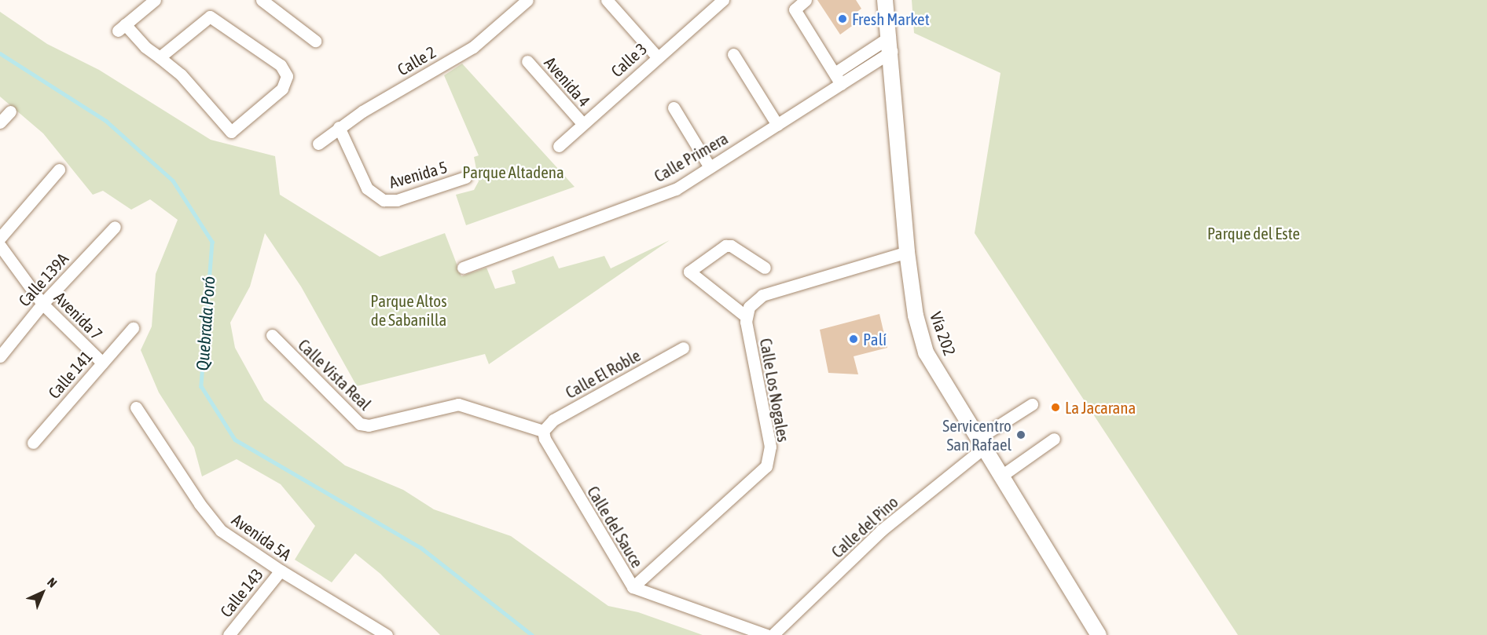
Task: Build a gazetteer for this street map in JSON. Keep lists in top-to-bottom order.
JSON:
{
  "streets": {
    "main road": ["Vía 202"],
    "street": [
      "Calle 3",
      "Calle 2",
      "Avenida 4",
      "Calle Primera",
      "Avenida 5",
      "Calle 139A",
      "Avenida 7",
      "Calle El Roble",
      "Calle 141",
      "Calle Vista Real",
      "Calle Los Nogales",
      "Calle del Sauce",
      "Calle del Pino",
      "Avenida 5A",
      "Calle 143"
    ]
  },
  "crossings": [
    ["Calle 3", "Avenida 4"],
    ["Calle 2", "Avenida 5"],
    ["Calle Primera", "Vía 202"],
    ["Calle 139A", "Avenida 7"],
    ["Avenida 7", "Calle 141"],
    ["Vía 202", "Calle del Pino"],
    ["Calle El Roble", "Calle Vista Real"],
    ["Calle El Roble", "Calle del Sauce"],
    ["Calle Vista Real", "Calle del Sauce"],
    ["Calle Los Nogales", "Calle del Sauce"],
    ["Avenida 5A", "Calle 143"]
  ],
  "water": ["Quebrada Poró"],
  "parks": ["Parque Altadena", "Parque del Este", "Parque Altos de Sabanilla"],
  "places": [
    "Fresh Market",
    "Palí",
    "La Jacarana",
    "Servicentro San Rafael"
  ],
  "north": "top right"
}
